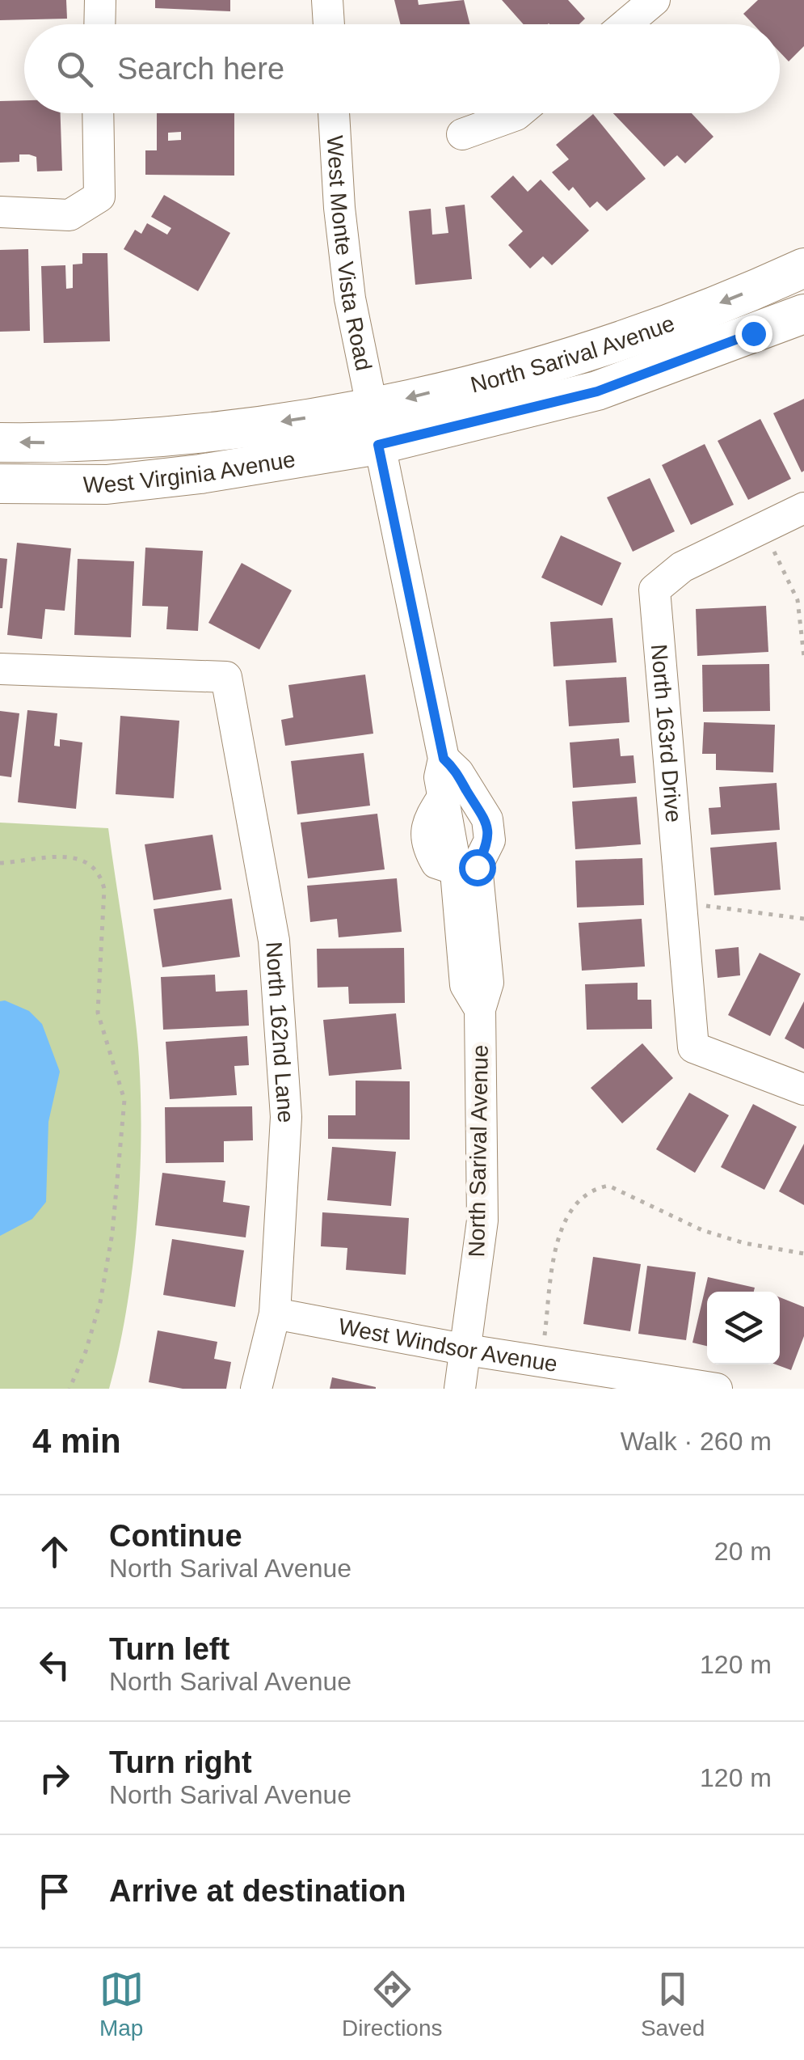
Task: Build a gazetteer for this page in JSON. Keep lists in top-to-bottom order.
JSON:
{
  "streets": {
    "main road": ["North Sarival Avenue", "West Virginia Avenue"],
    "street": [
      "West Monte Vista Road",
      "North 163rd Drive",
      "North 162nd Lane",
      "West Windsor Avenue"
    ]
  },
  "crossings": [
    ["West Monte Vista Road", "North Sarival Avenue"],
    ["West Monte Vista Road", "West Virginia Avenue"],
    ["North Sarival Avenue", "West Virginia Avenue"],
    ["North Sarival Avenue", "West Windsor Avenue"],
    ["North 162nd Lane", "West Windsor Avenue"]
  ],
  "page": {
    "search": "Search here",
    "heading": ["4 min", "Walk · 260 m"],
    "list": [
      ["Continue", "North Sarival Avenue", "20 m"],
      ["Turn left", "North Sarival Avenue", "120 m"],
      ["Turn right", "North Sarival Avenue", "120 m"],
      "Arrive at destination"
    ],
    "nav": ["Map", "Directions", "Saved"]
  }
}
